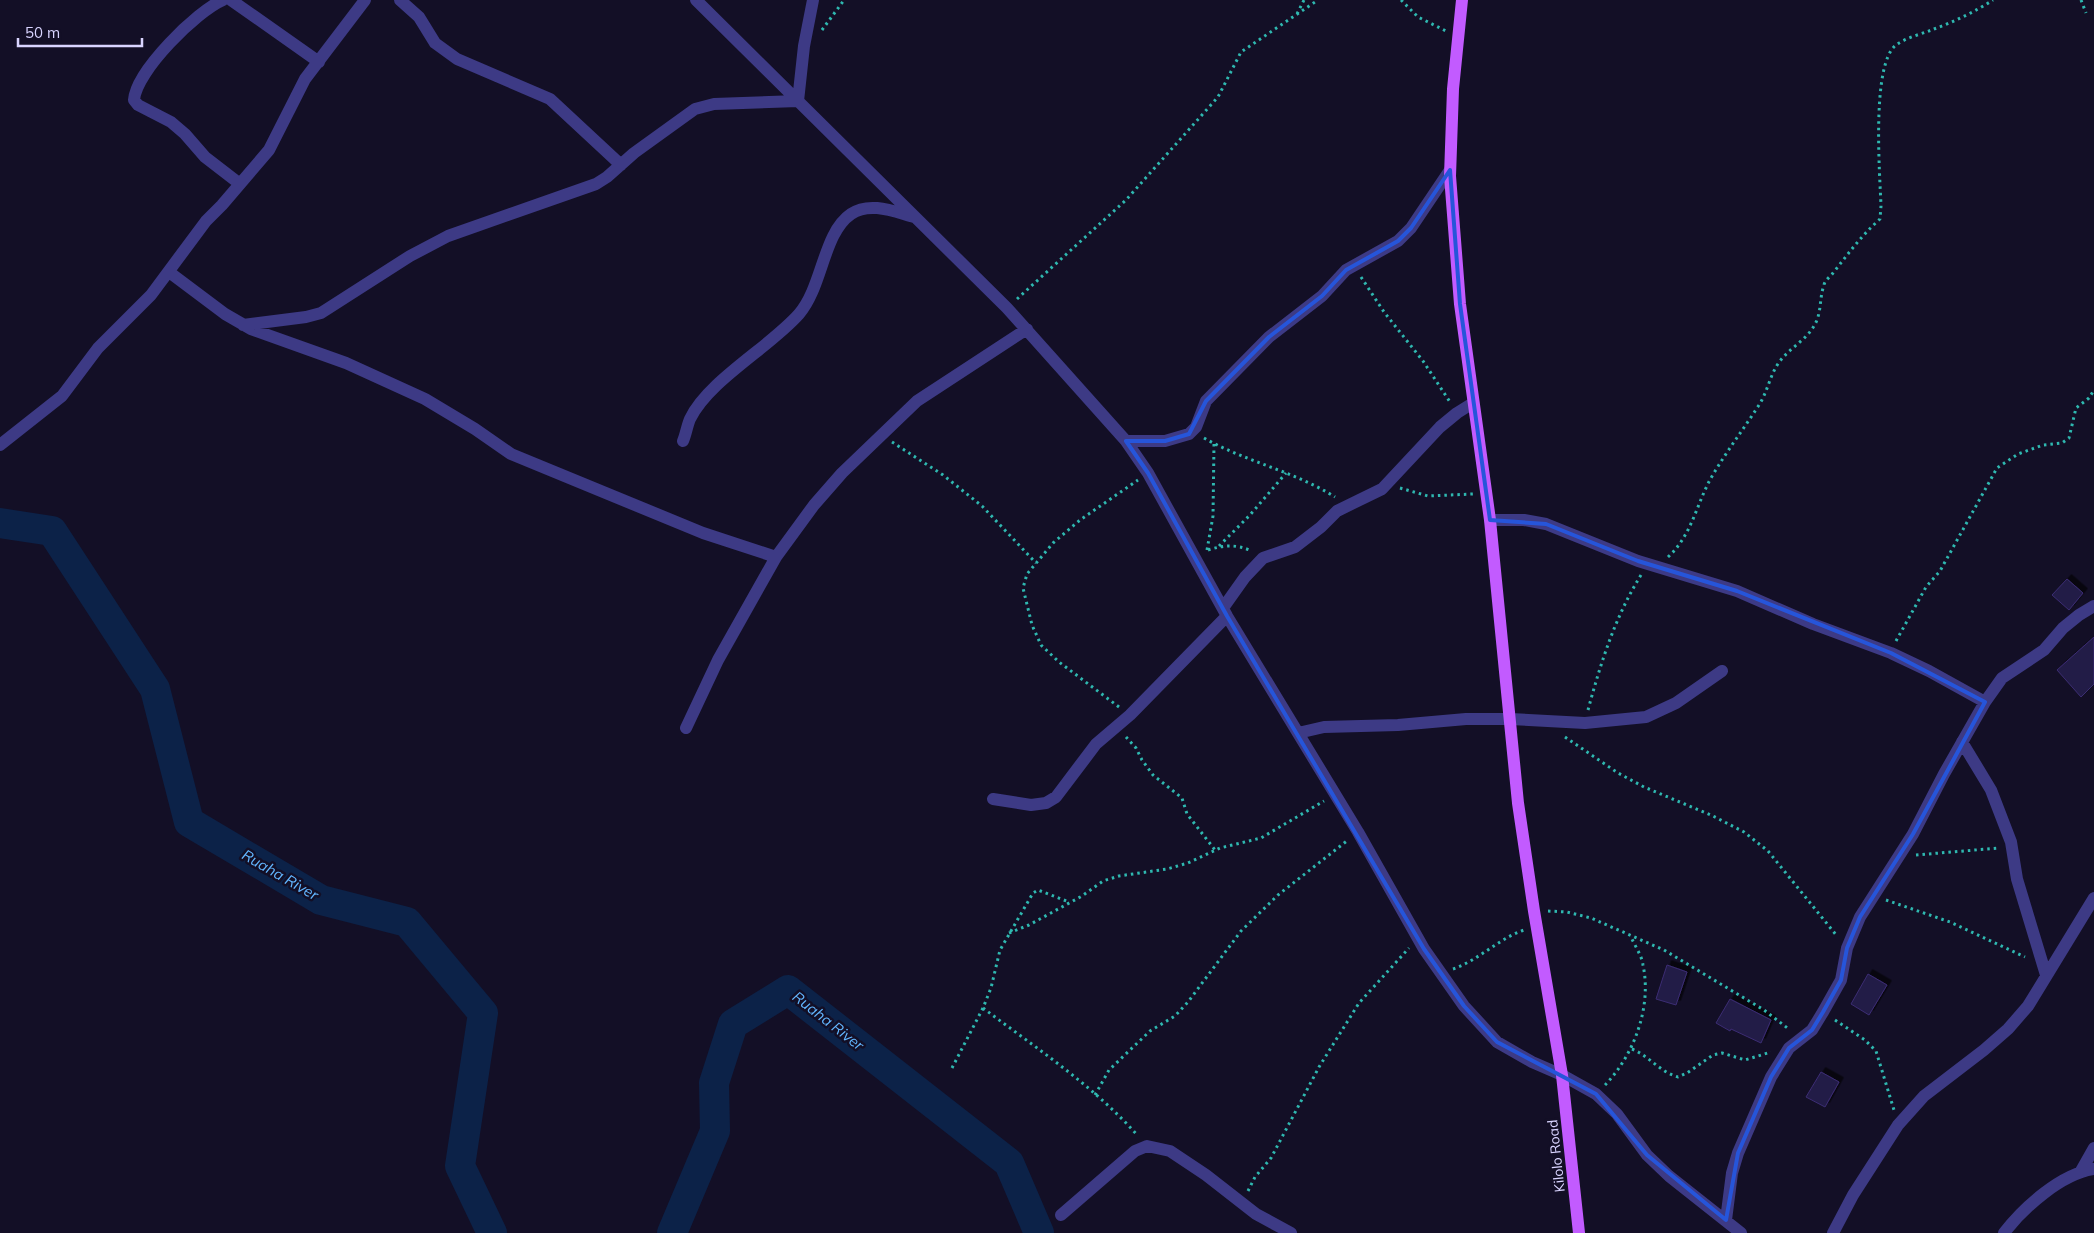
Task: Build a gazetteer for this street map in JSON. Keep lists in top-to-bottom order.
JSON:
{
  "streets": {
    "main road": ["Kilolo Road"]
  },
  "water": ["Ruaha River"],
  "scale_bar": "50 m"
}
